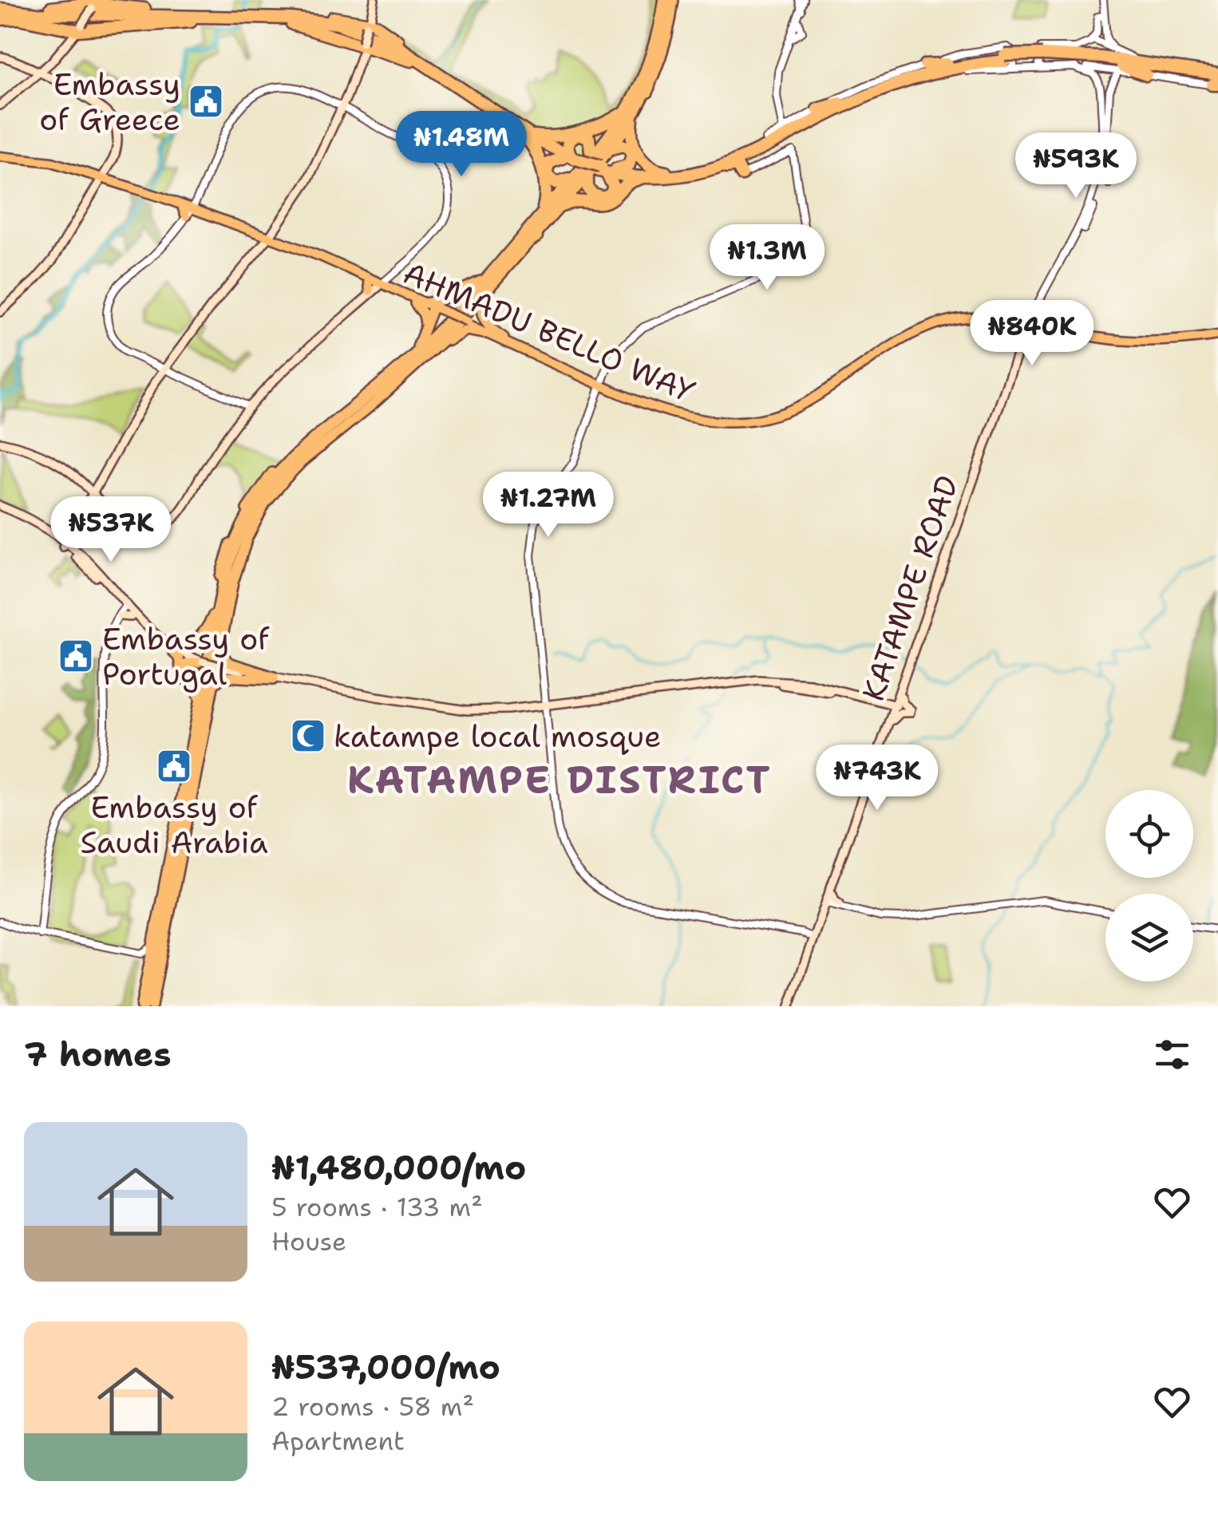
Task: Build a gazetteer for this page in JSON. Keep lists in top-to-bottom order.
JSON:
{
  "streets": {
    "main road": ["AHMADU BELLO WAY", "KATAMPE ROAD"]
  },
  "crossings": [
    ["AHMADU BELLO WAY", "KATAMPE ROAD"]
  ],
  "districts": ["KATAMPE DISTRICT"],
  "places": {
    "public building": ["Embassy of Greece", "Embassy of Portugal", "Embassy of Saudi Arabia"],
    "mosque": ["katampe local mosque"]
  },
  "page": {
    "price": [
      "₦1.48M",
      "₦593K",
      "₦1.3M",
      "₦840K",
      "₦1.27M",
      "₦537K",
      "₦743K"
    ],
    "heading": "7 homes",
    "list": [
      {
        "name": "₦1,480,000/mo",
        "note": "5 rooms · 133 m² · House"
      },
      {
        "name": "₦537,000/mo",
        "note": "2 rooms · 58 m² · Apartment"
      }
    ]
  }
}
